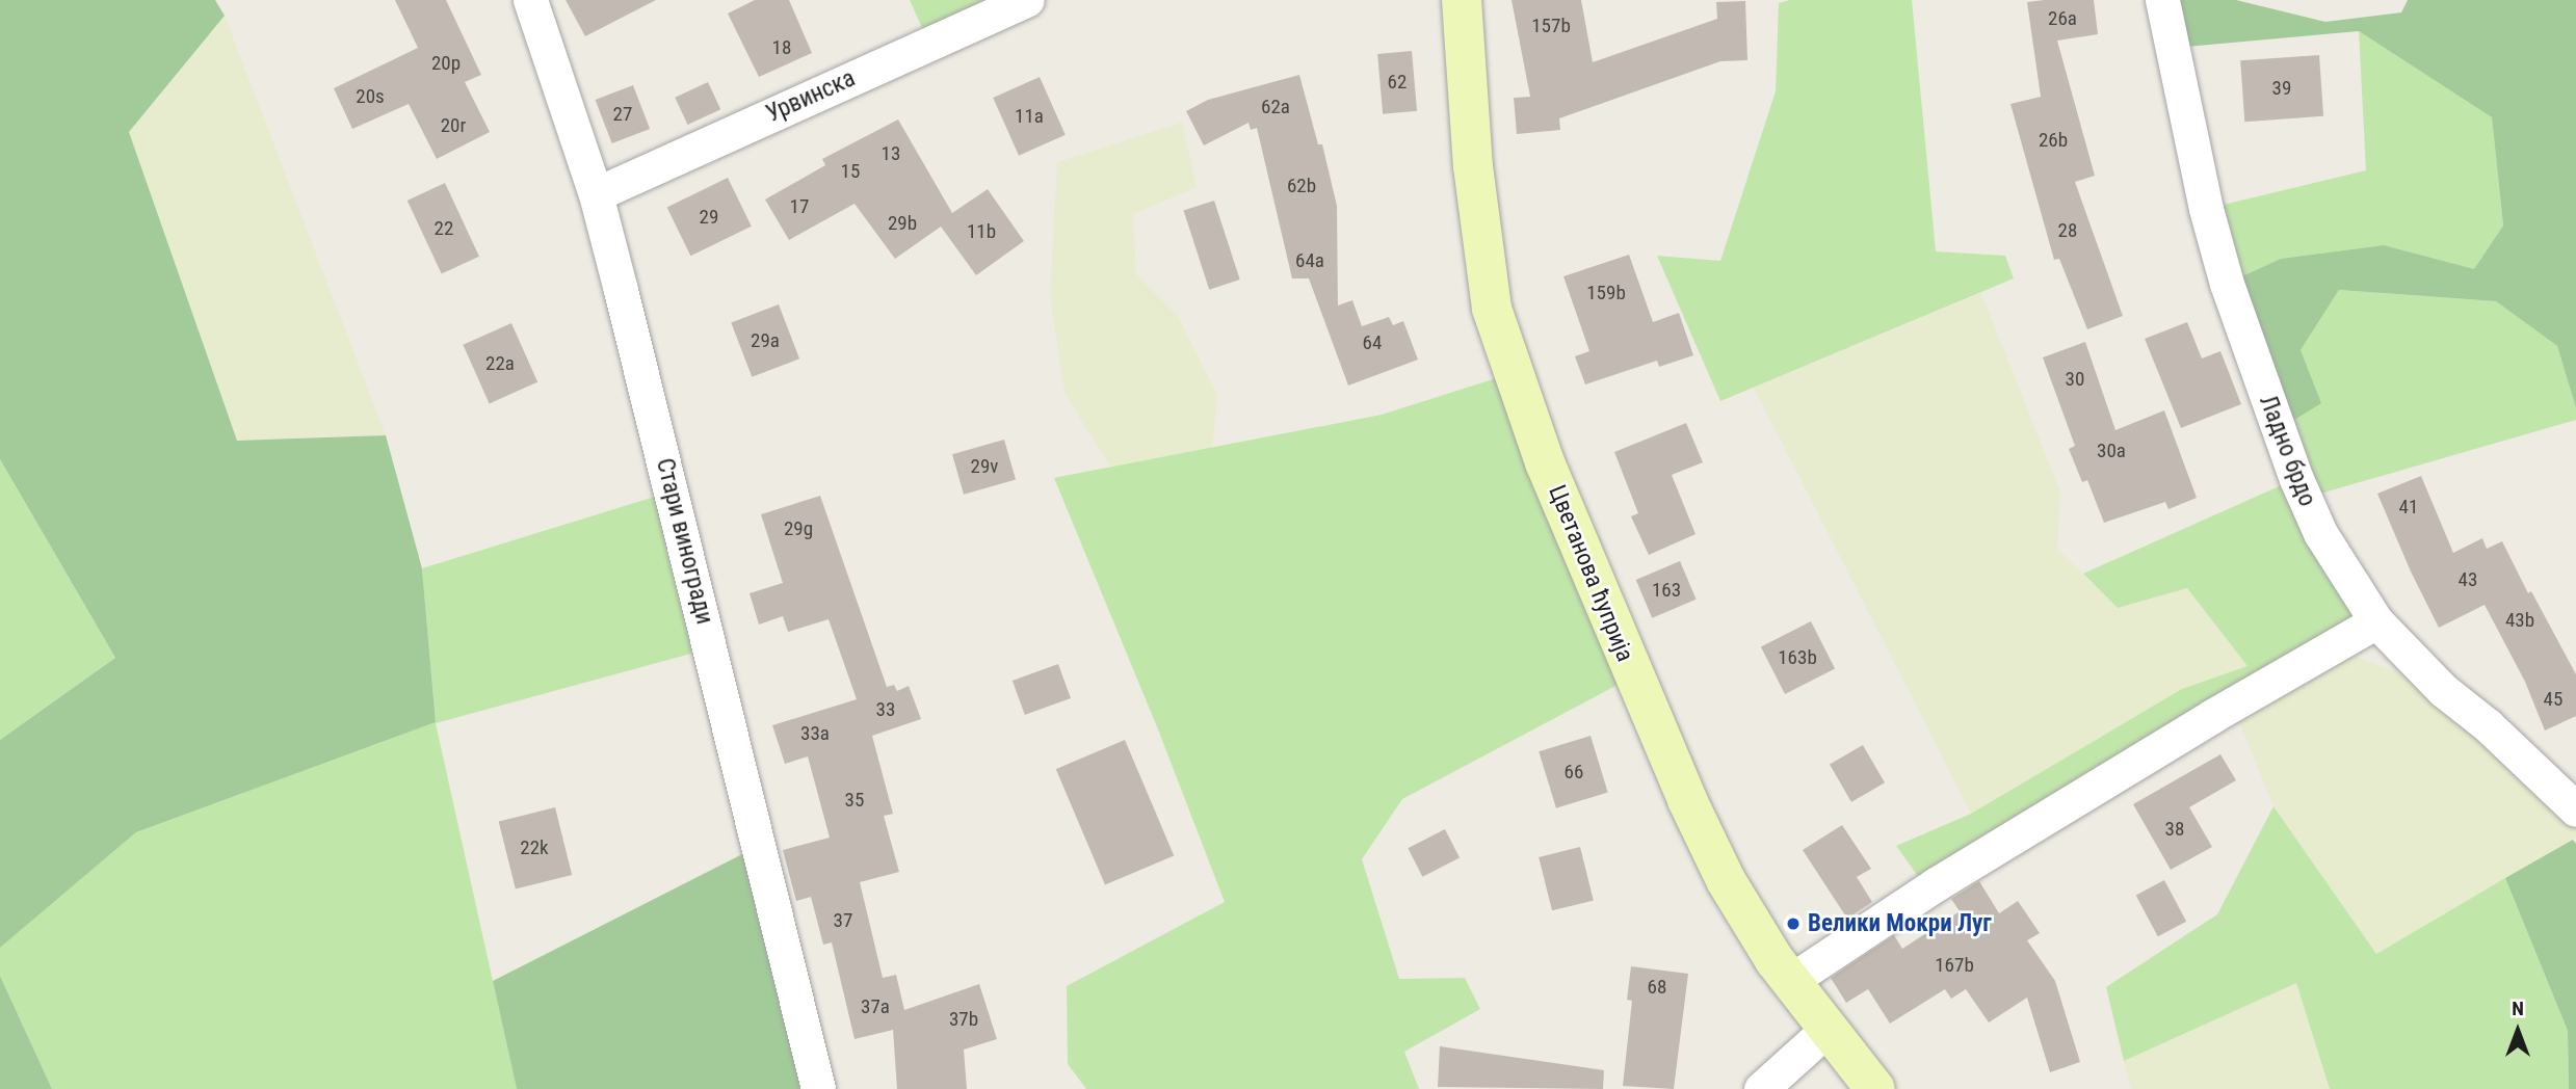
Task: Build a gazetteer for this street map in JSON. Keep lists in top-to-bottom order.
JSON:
{
  "streets": {
    "street": [
      "Урвинска",
      "Ладно брдо",
      "Стари виногради",
      "Цветанова ћуприја"
    ]
  },
  "crossings": [
    ["Урвинска", "Стари виногради"]
  ],
  "places": ["Велики Мокри Луг"],
  "house_numbers": [
    "26a",
    "157b",
    "18",
    "20p",
    "62",
    "39",
    "20s",
    "62a",
    "27",
    "11a",
    "20r",
    "26b",
    "13",
    "15",
    "62b",
    "17",
    "29",
    "29b",
    "22",
    "28",
    "11b",
    "64a",
    "159b",
    "29a",
    "64",
    "22a",
    "30",
    "30a",
    "29v",
    "41",
    "29g",
    "43",
    "163",
    "43b",
    "163b",
    "45",
    "33",
    "33a",
    "66",
    "35",
    "38",
    "22k",
    "37",
    "167b",
    "68",
    "37a",
    "37b"
  ],
  "north": "top"
}
